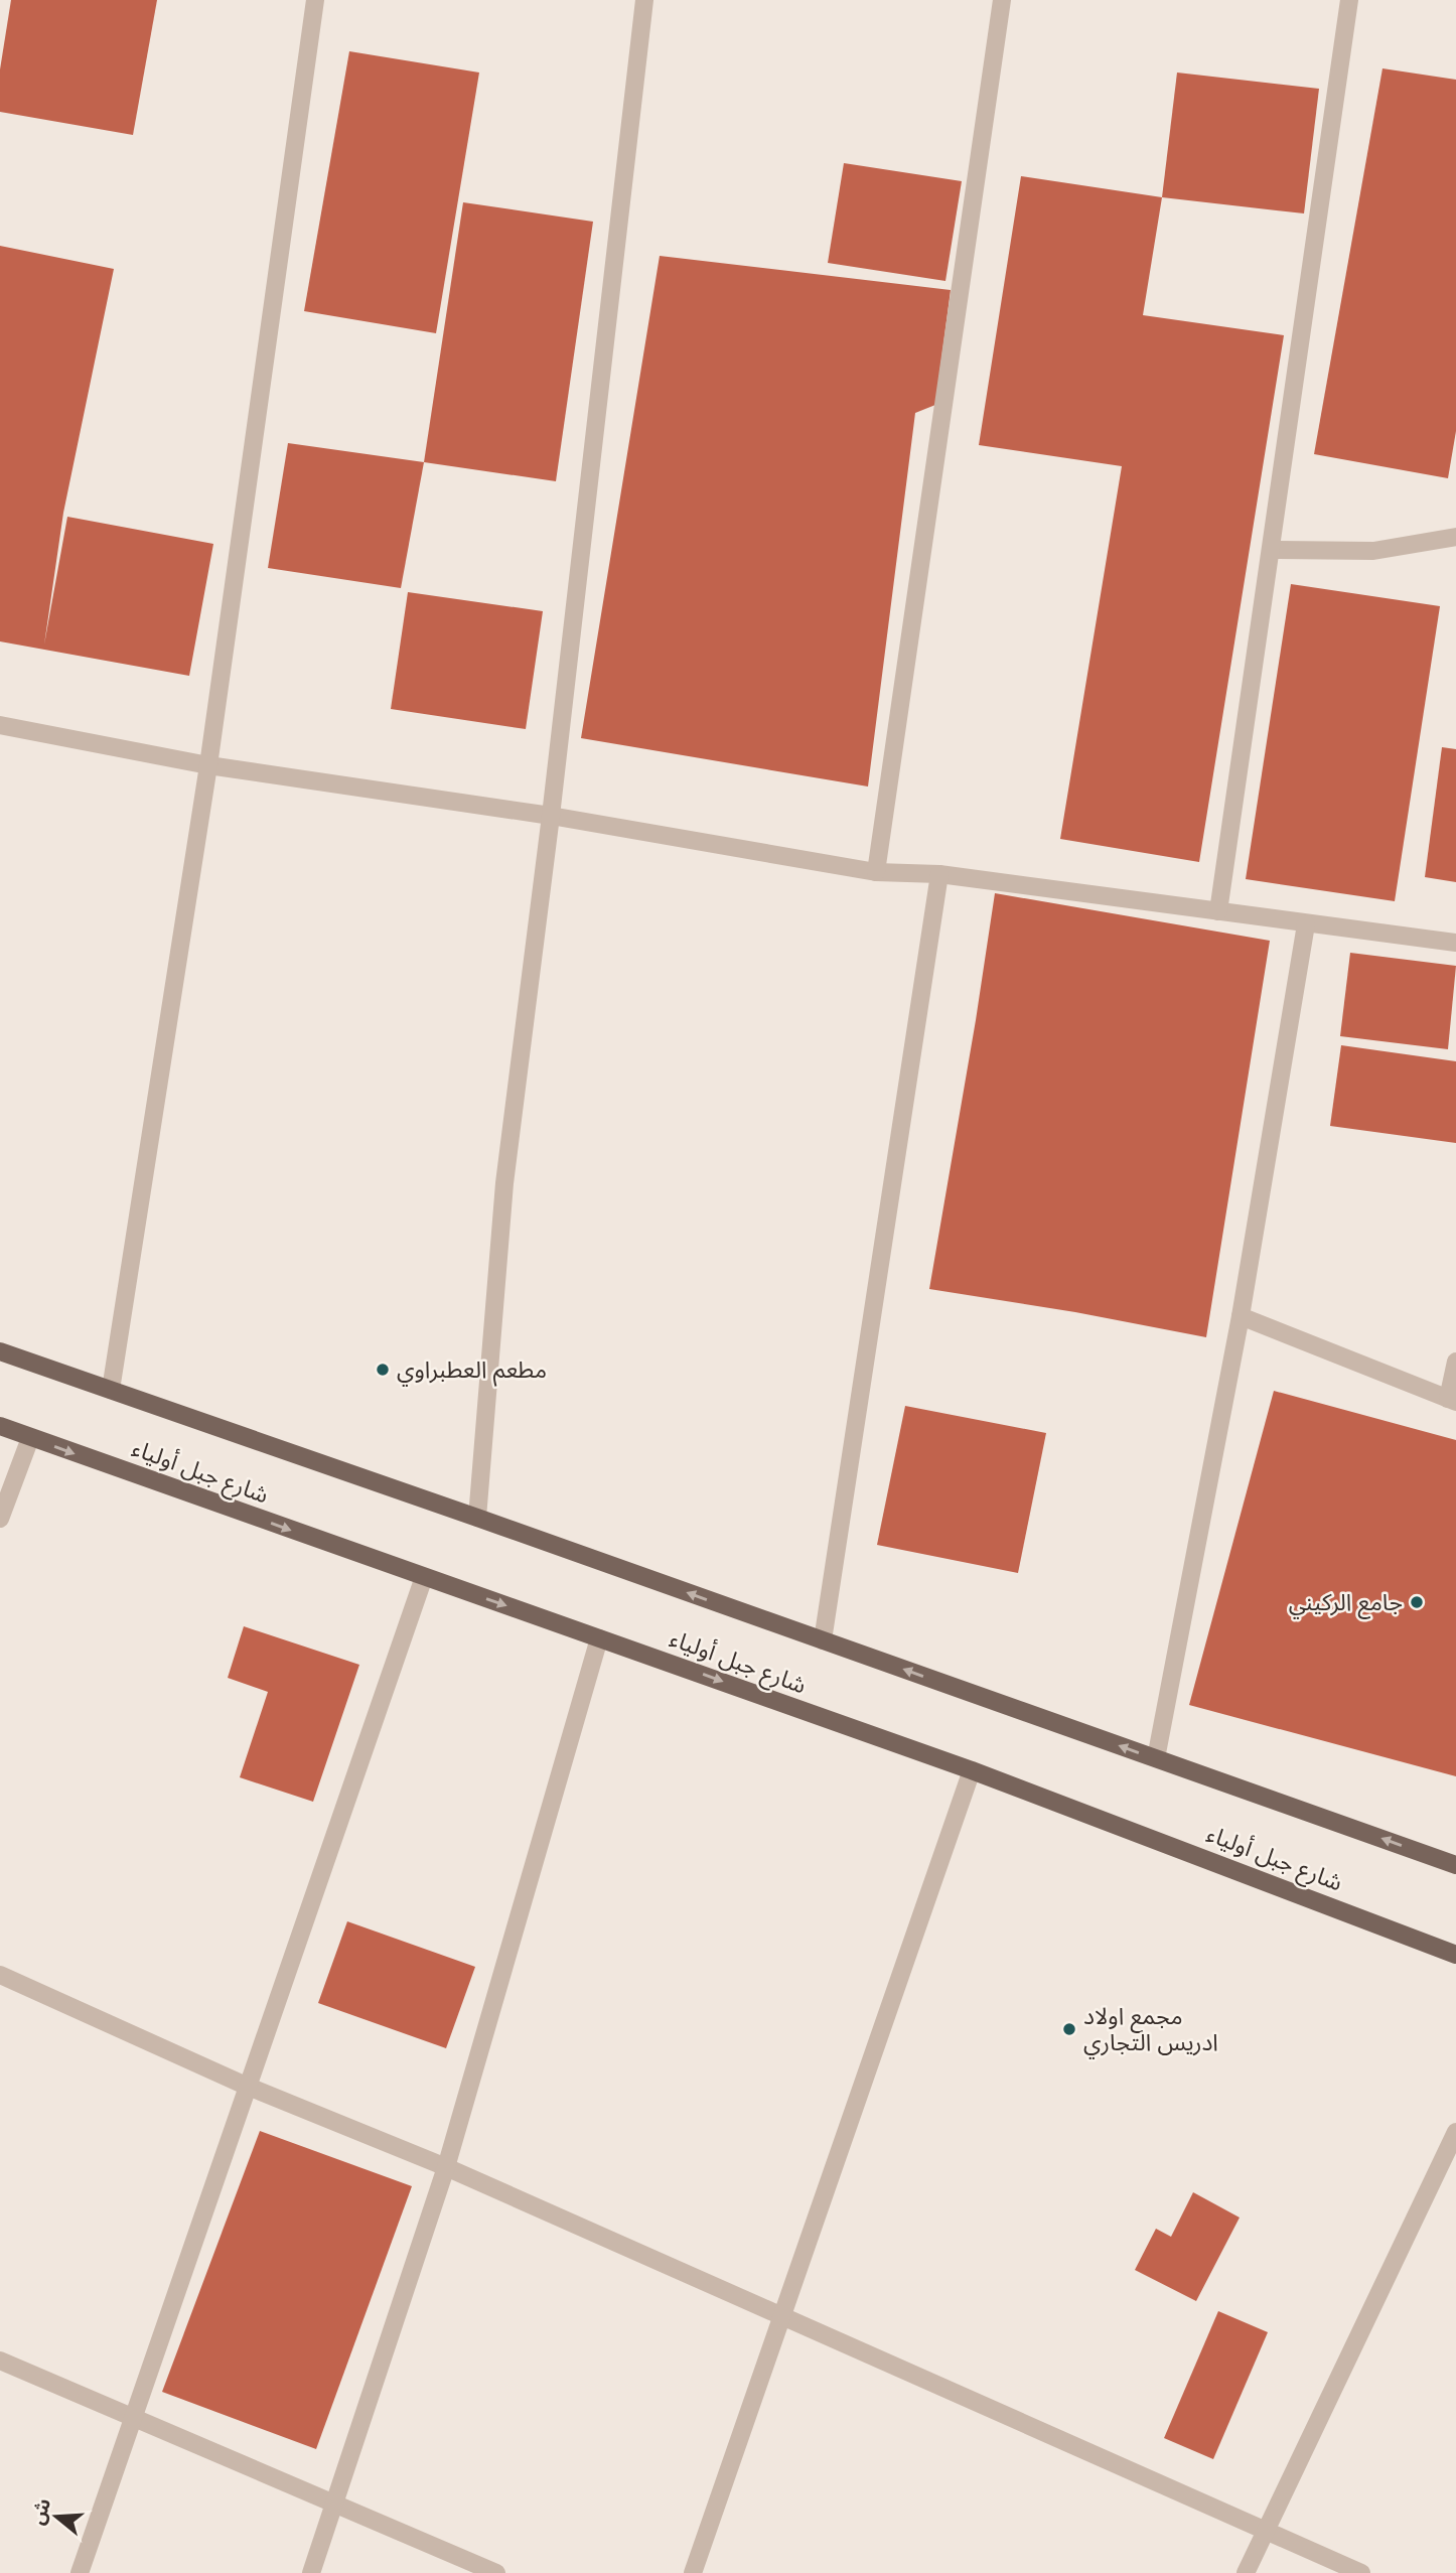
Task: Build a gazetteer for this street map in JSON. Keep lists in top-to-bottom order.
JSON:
{
  "streets": {
    "main road": ["شارع جبل أولياء"]
  },
  "places": ["مطعم العطبراوي", "جامع الركيني", "مجمع اولاد ادريس التجاري"],
  "north": "left"
}
